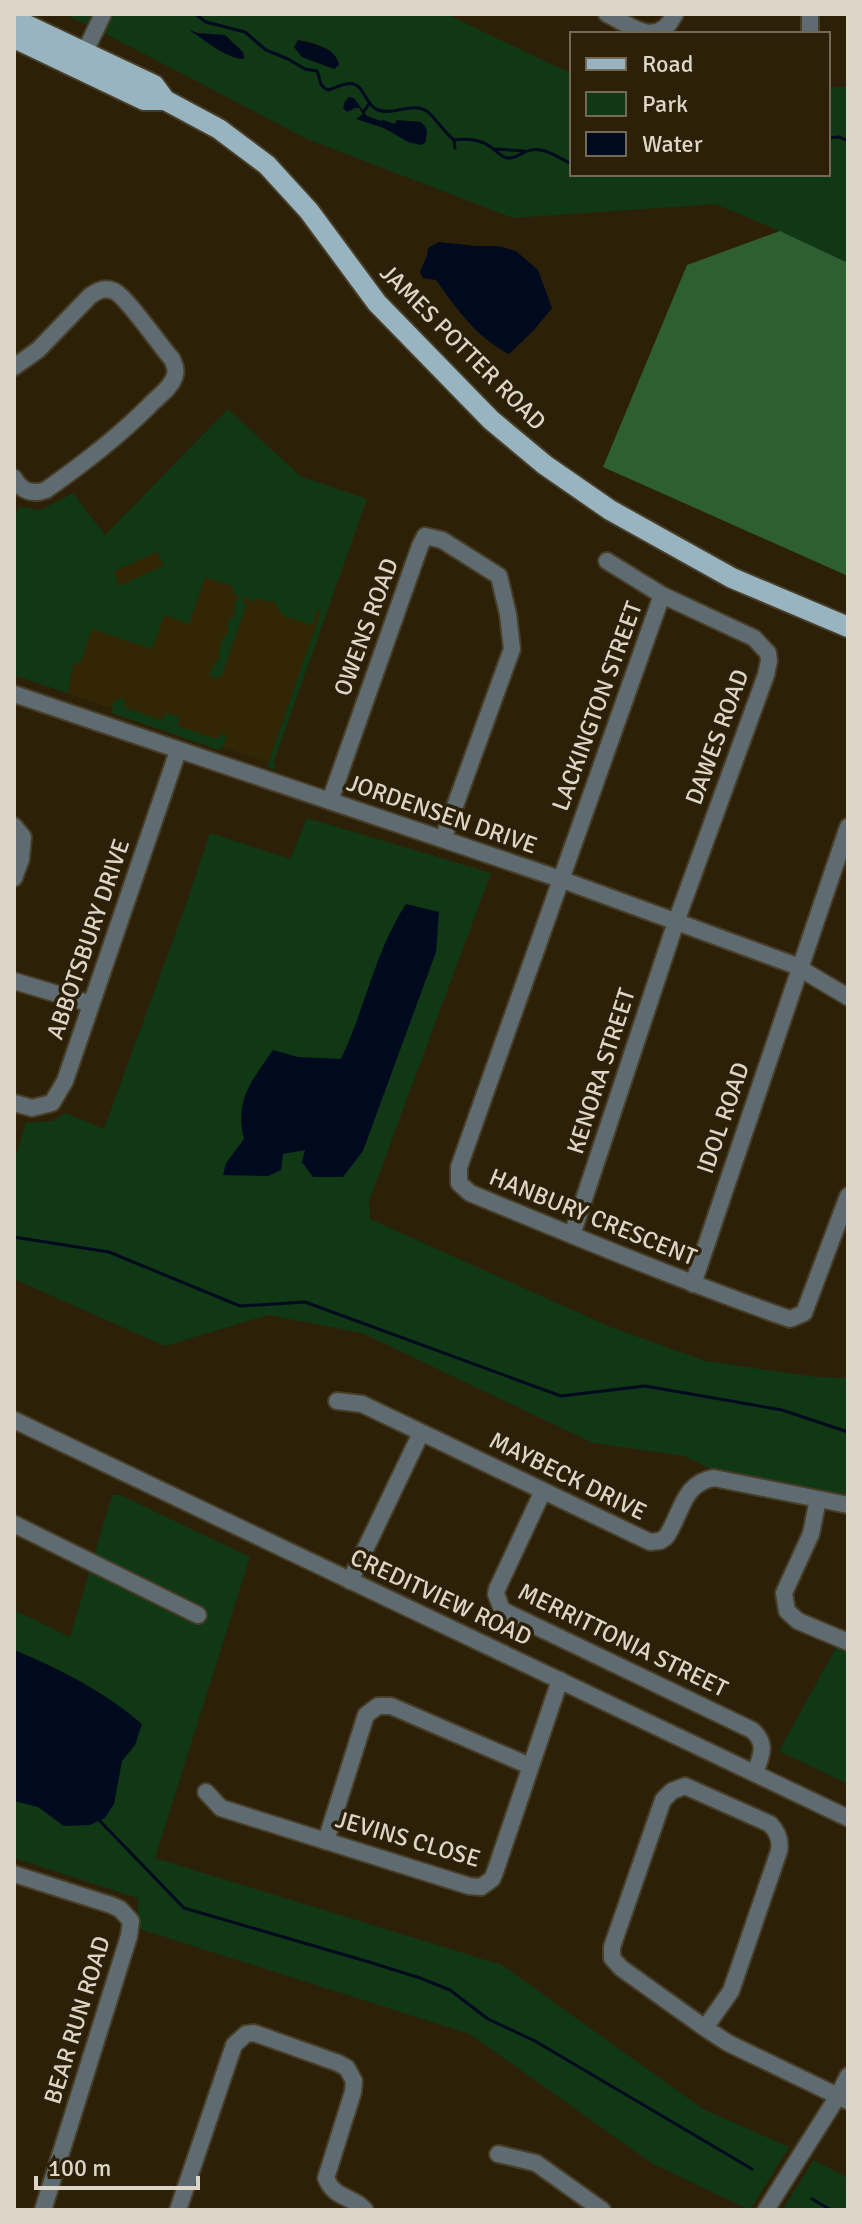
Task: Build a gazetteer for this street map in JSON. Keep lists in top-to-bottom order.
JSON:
{
  "streets": {
    "main road": ["JAMES POTTER ROAD"],
    "street": [
      "OWENS ROAD",
      "LACKINGTON STREET",
      "DAWES ROAD",
      "JORDENSEN DRIVE",
      "ABBOTSBURY DRIVE",
      "KENORA STREET",
      "IDOL ROAD",
      "HANBURY CRESCENT",
      "MAYBECK DRIVE",
      "CREDITVIEW ROAD",
      "MERRITTONIA STREET",
      "JEVINS CLOSE",
      "BEAR RUN ROAD"
    ]
  },
  "crossings": [
    ["OWENS ROAD", "JORDENSEN DRIVE"],
    ["LACKINGTON STREET", "DAWES ROAD"],
    ["LACKINGTON STREET", "JORDENSEN DRIVE"],
    ["LACKINGTON STREET", "HANBURY CRESCENT"],
    ["DAWES ROAD", "JORDENSEN DRIVE"],
    ["DAWES ROAD", "KENORA STREET"],
    ["JORDENSEN DRIVE", "ABBOTSBURY DRIVE"],
    ["JORDENSEN DRIVE", "KENORA STREET"],
    ["JORDENSEN DRIVE", "IDOL ROAD"],
    ["JORDENSEN DRIVE", "HANBURY CRESCENT"],
    ["KENORA STREET", "HANBURY CRESCENT"],
    ["IDOL ROAD", "HANBURY CRESCENT"],
    ["MAYBECK DRIVE", "MERRITTONIA STREET"],
    ["CREDITVIEW ROAD", "MERRITTONIA STREET"],
    ["CREDITVIEW ROAD", "JEVINS CLOSE"]
  ],
  "legend": ["Road", "Park", "Water"],
  "scale_bar": "100 m"
}
